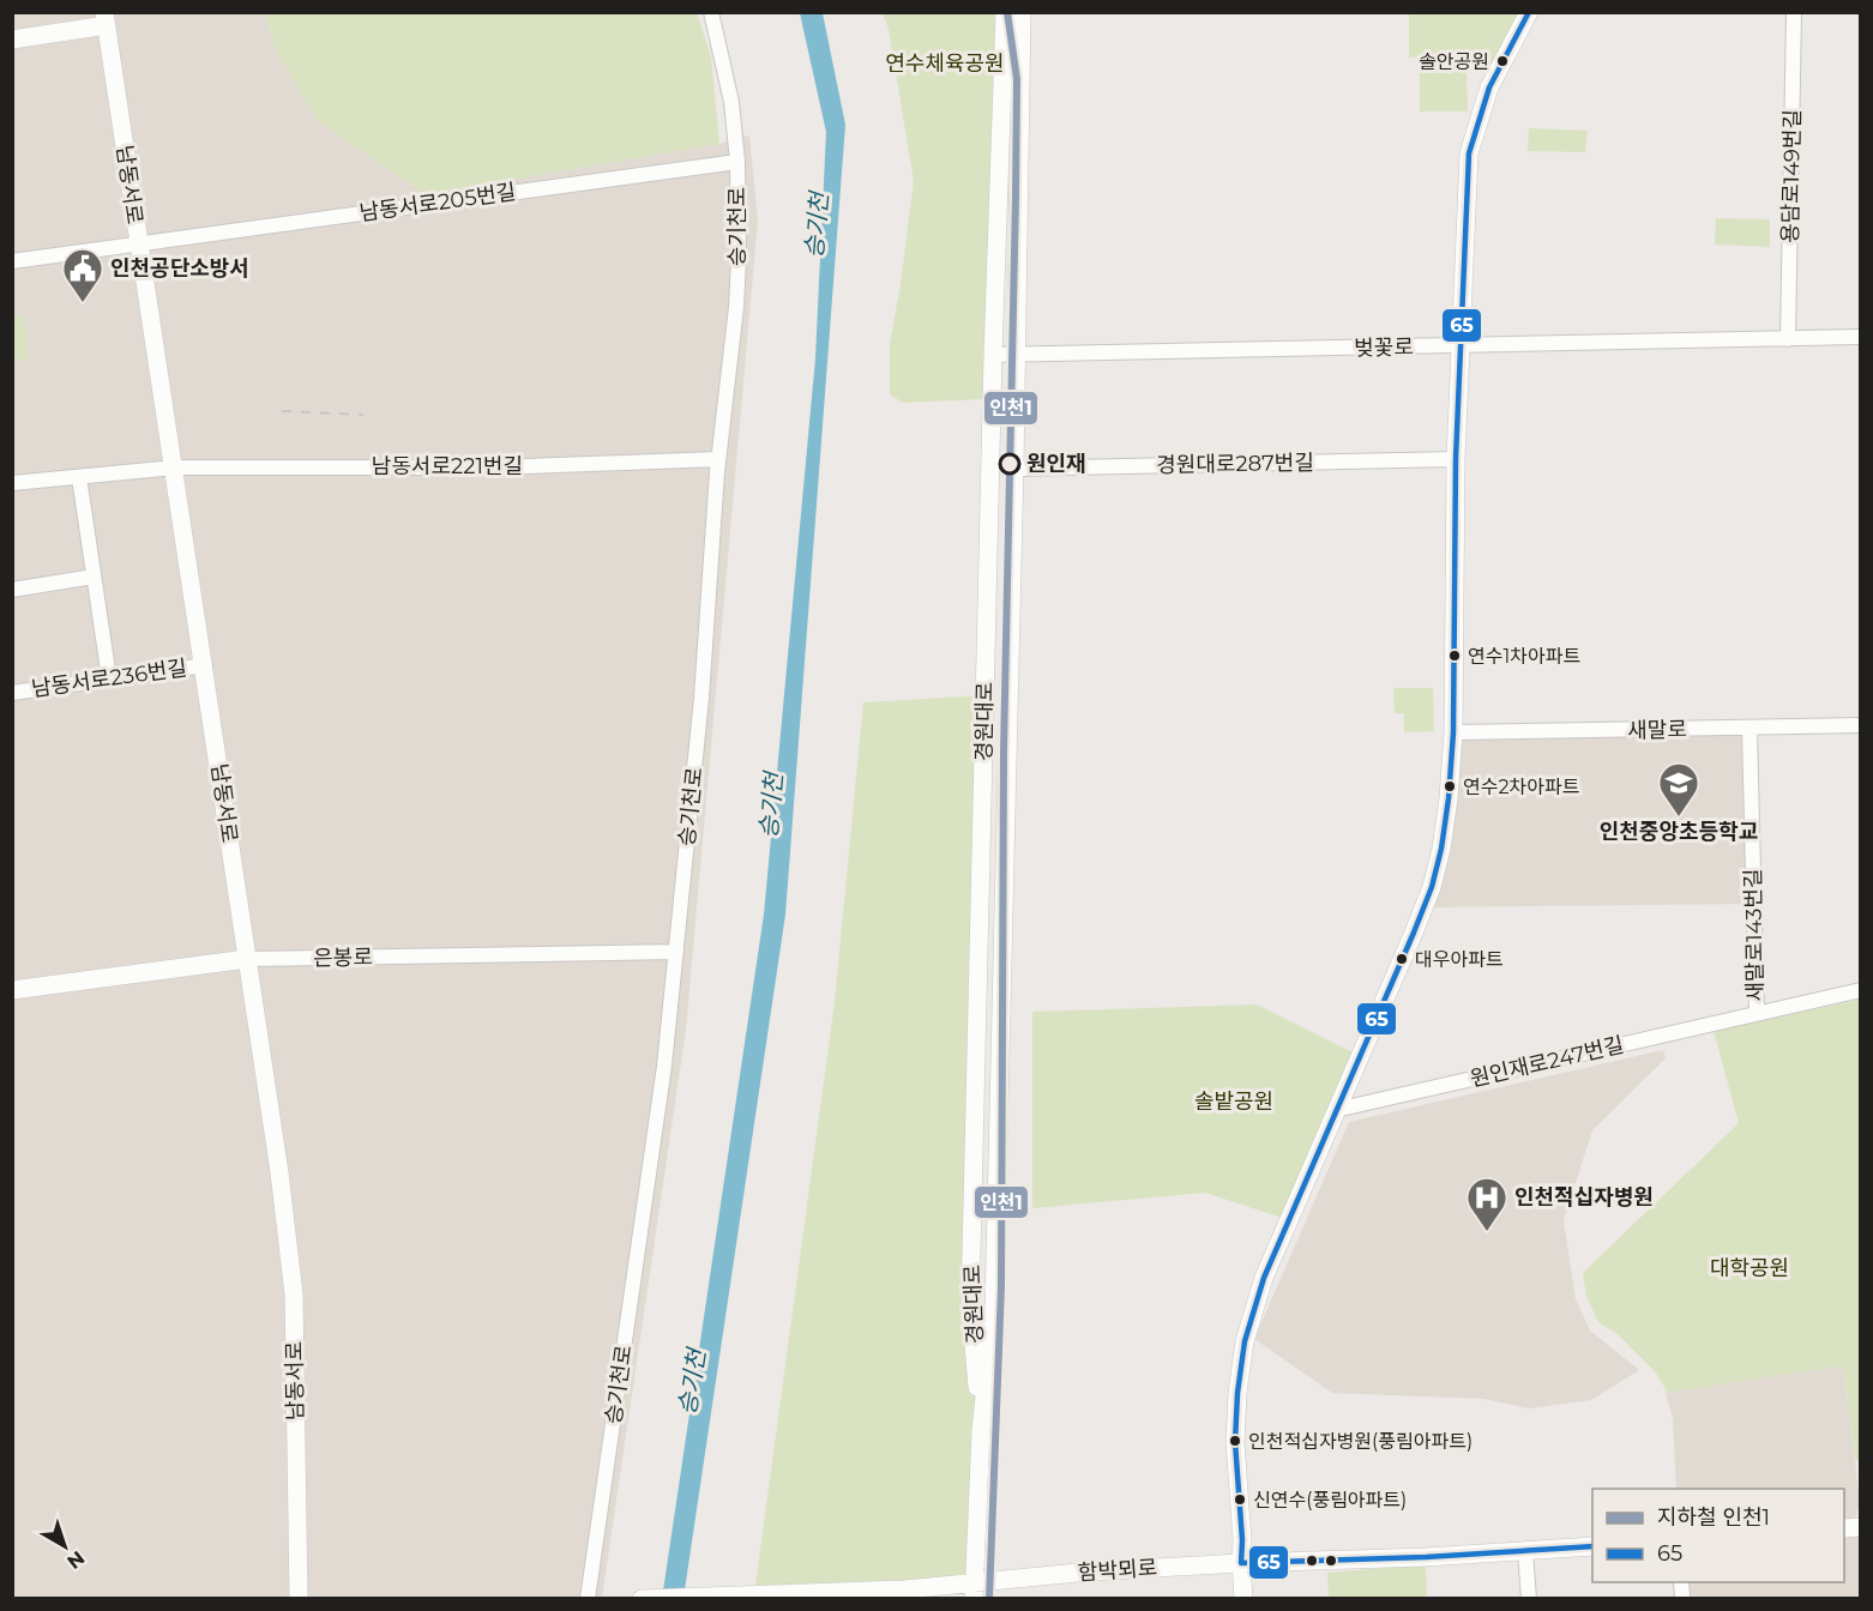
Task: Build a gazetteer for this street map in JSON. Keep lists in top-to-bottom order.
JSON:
{
  "streets": {
    "main road": [
      "남동서로",
      "경원대로",
      "은봉로",
      "함박뫼로"
    ],
    "street": [
      "용담로149번길",
      "남동서로205번길",
      "승기천로",
      "벚꽃로",
      "경원대로287번길",
      "남동서로221번길",
      "남동서로236번길",
      "새말로",
      "새말로143번길",
      "원인재로247번길"
    ]
  },
  "crossings": [
    ["용담로149번길", "벚꽃로"],
    ["남동서로", "남동서로205번길"],
    ["남동서로", "남동서로221번길"],
    ["남동서로", "남동서로236번길"],
    ["남동서로", "은봉로"],
    ["남동서로205번길", "승기천로"],
    ["승기천로", "남동서로221번길"],
    ["승기천로", "은봉로"],
    ["벚꽃로", "경원대로"],
    ["경원대로287번길", "경원대로"],
    ["경원대로", "함박뫼로"],
    ["새말로", "새말로143번길"],
    ["새말로143번길", "원인재로247번길"]
  ],
  "water": ["승기천"],
  "parks": ["연수체육공원", "솔밭공원", "대학공원"],
  "places": {
    "other": [
      "솔안공원",
      "원인재",
      "연수1차아파트",
      "연수2차아파트",
      "대우아파트",
      "인천적십자병원(풍림아파트)",
      "신연수(풍림아파트)"
    ],
    "public building": ["인천공단소방서"],
    "school or university": ["인천중앙초등학교"],
    "hospital": ["인천적십자병원"]
  },
  "lines": ["metro line 인천1", "transit line 65"],
  "legend": ["지하철 인천1", "65"],
  "north": "bottom right"
}
